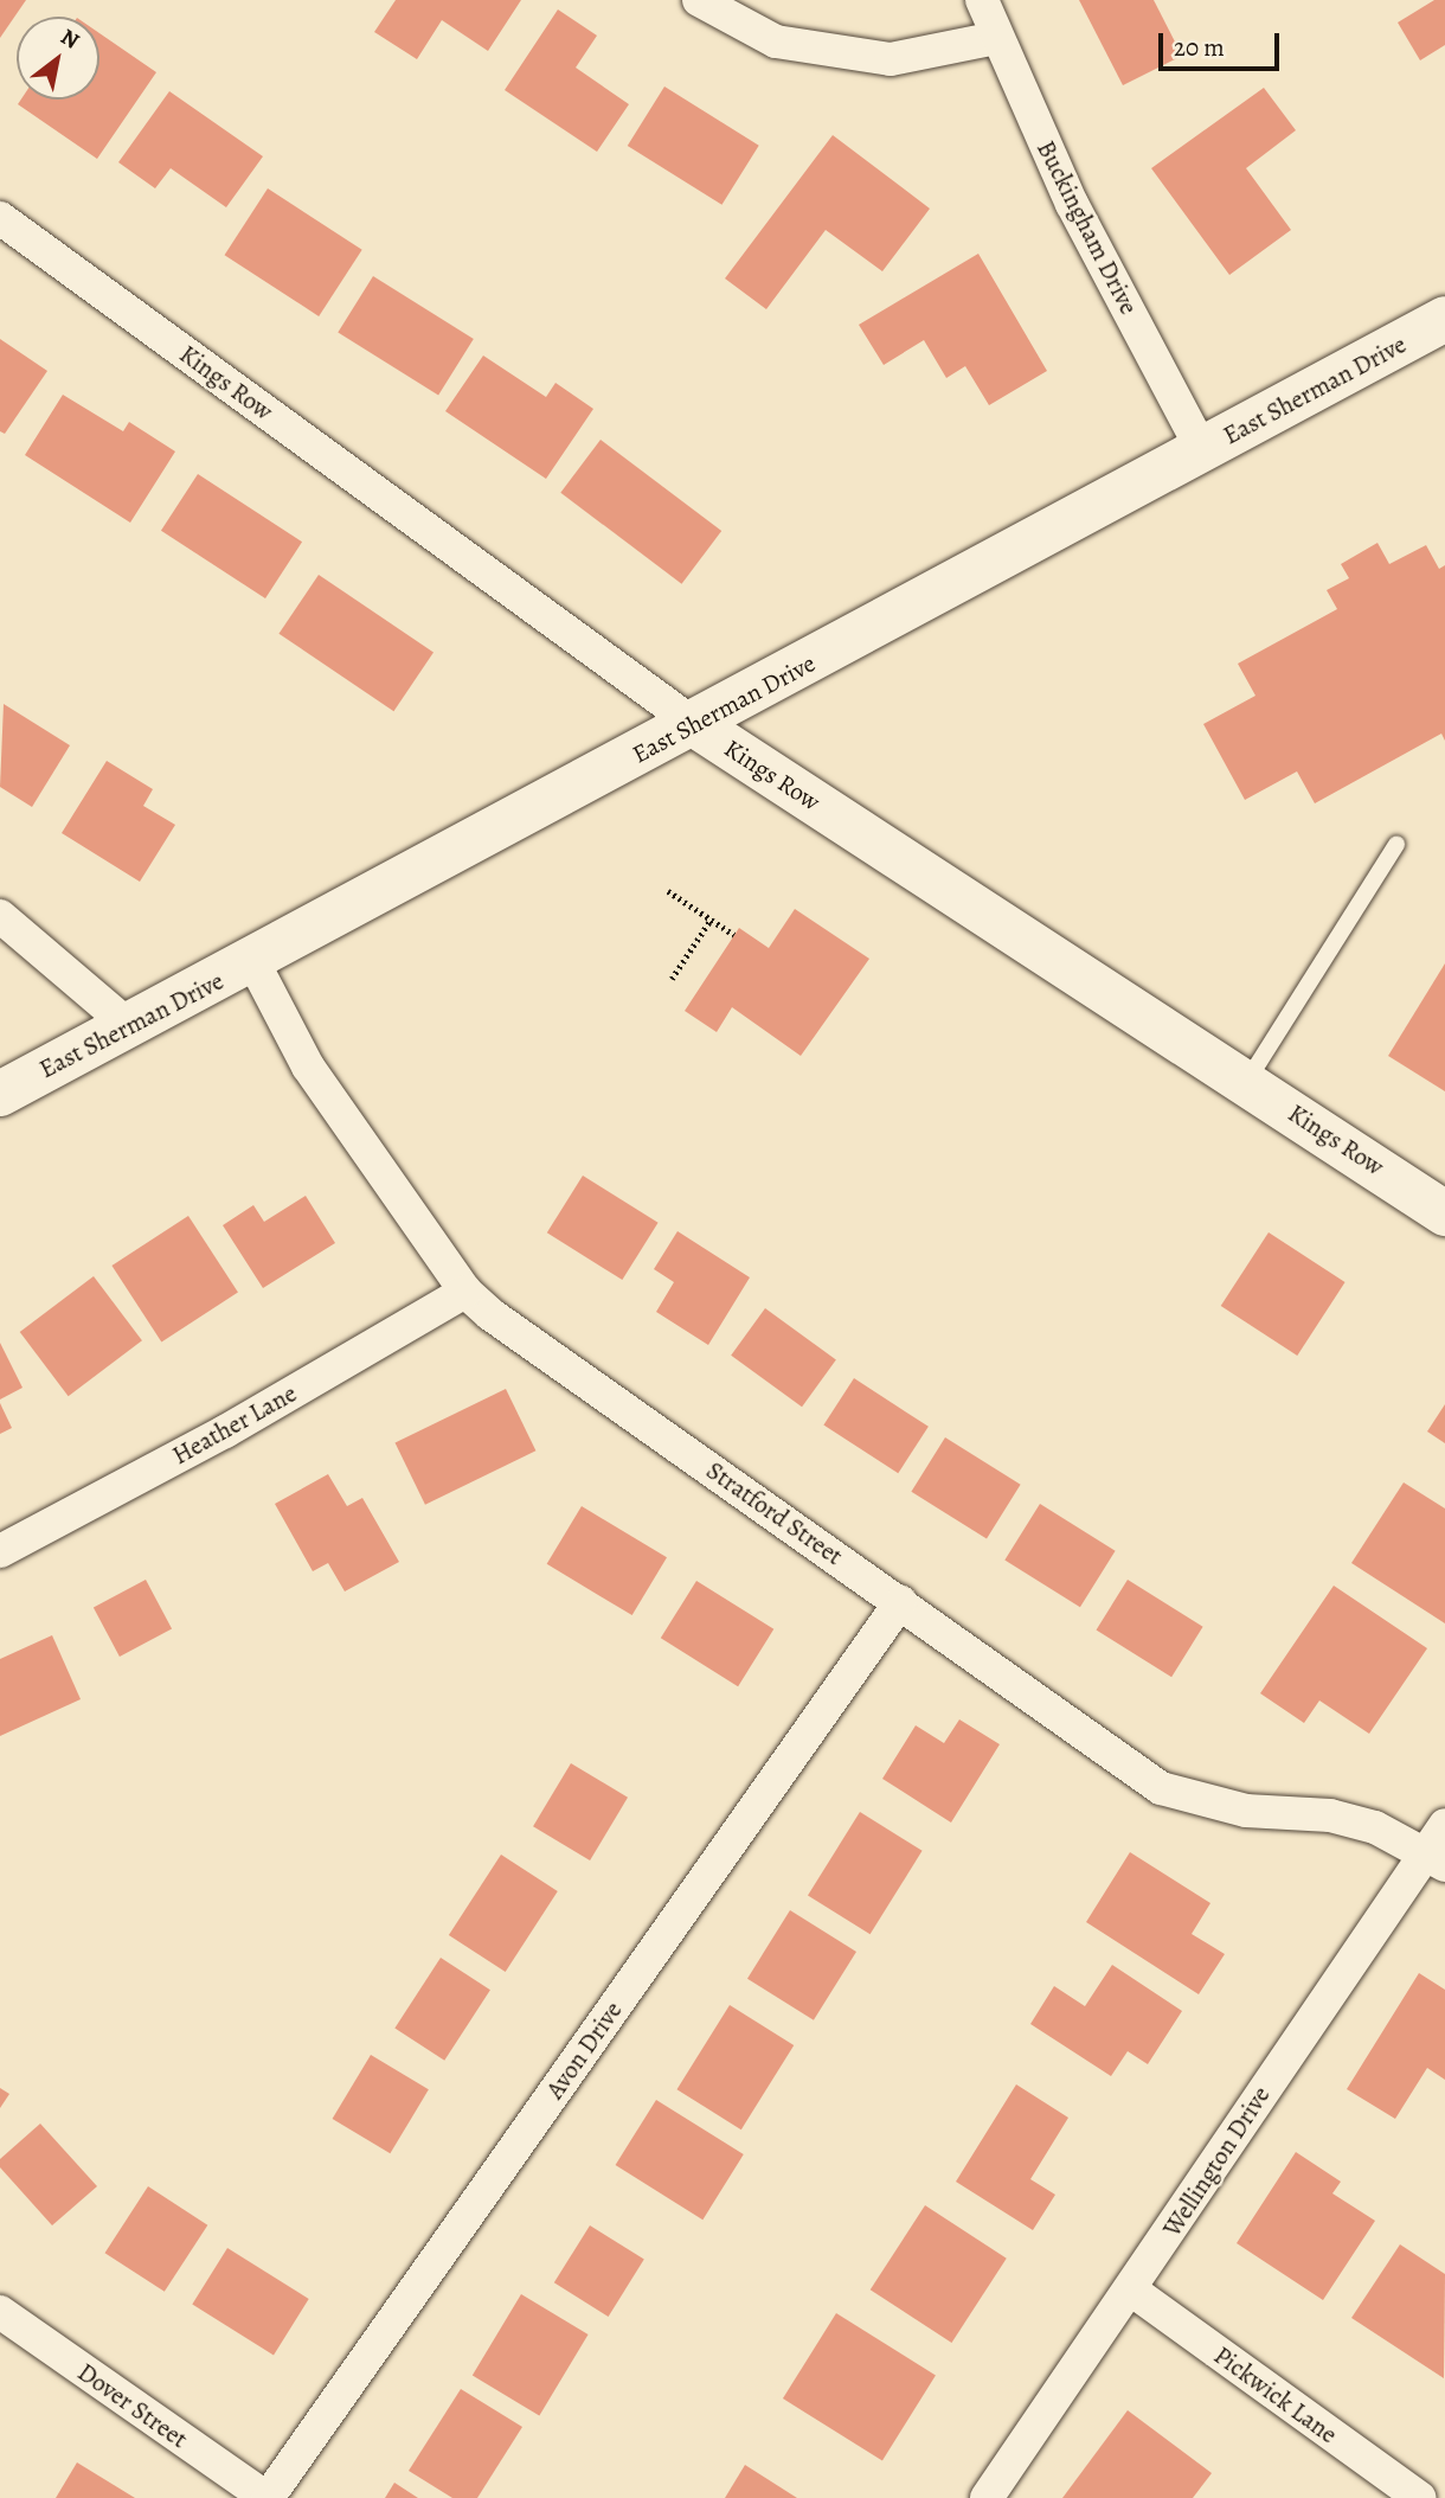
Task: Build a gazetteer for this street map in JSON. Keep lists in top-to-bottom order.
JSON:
{
  "streets": {
    "main road": ["Kings Row", "East Sherman Drive"],
    "street": [
      "Buckingham Drive",
      "Heather Lane",
      "Stratford Street",
      "Avon Drive",
      "Wellington Drive",
      "Pickwick Lane",
      "Dover Street"
    ]
  },
  "crossings": [
    ["Buckingham Drive", "East Sherman Drive"],
    ["Kings Row", "East Sherman Drive"],
    ["East Sherman Drive", "Stratford Street"],
    ["Heather Lane", "Stratford Street"],
    ["Stratford Street", "Avon Drive"],
    ["Stratford Street", "Wellington Drive"],
    ["Avon Drive", "Dover Street"],
    ["Wellington Drive", "Pickwick Lane"]
  ],
  "scale_bar": "20 m",
  "north": "top right"
}
